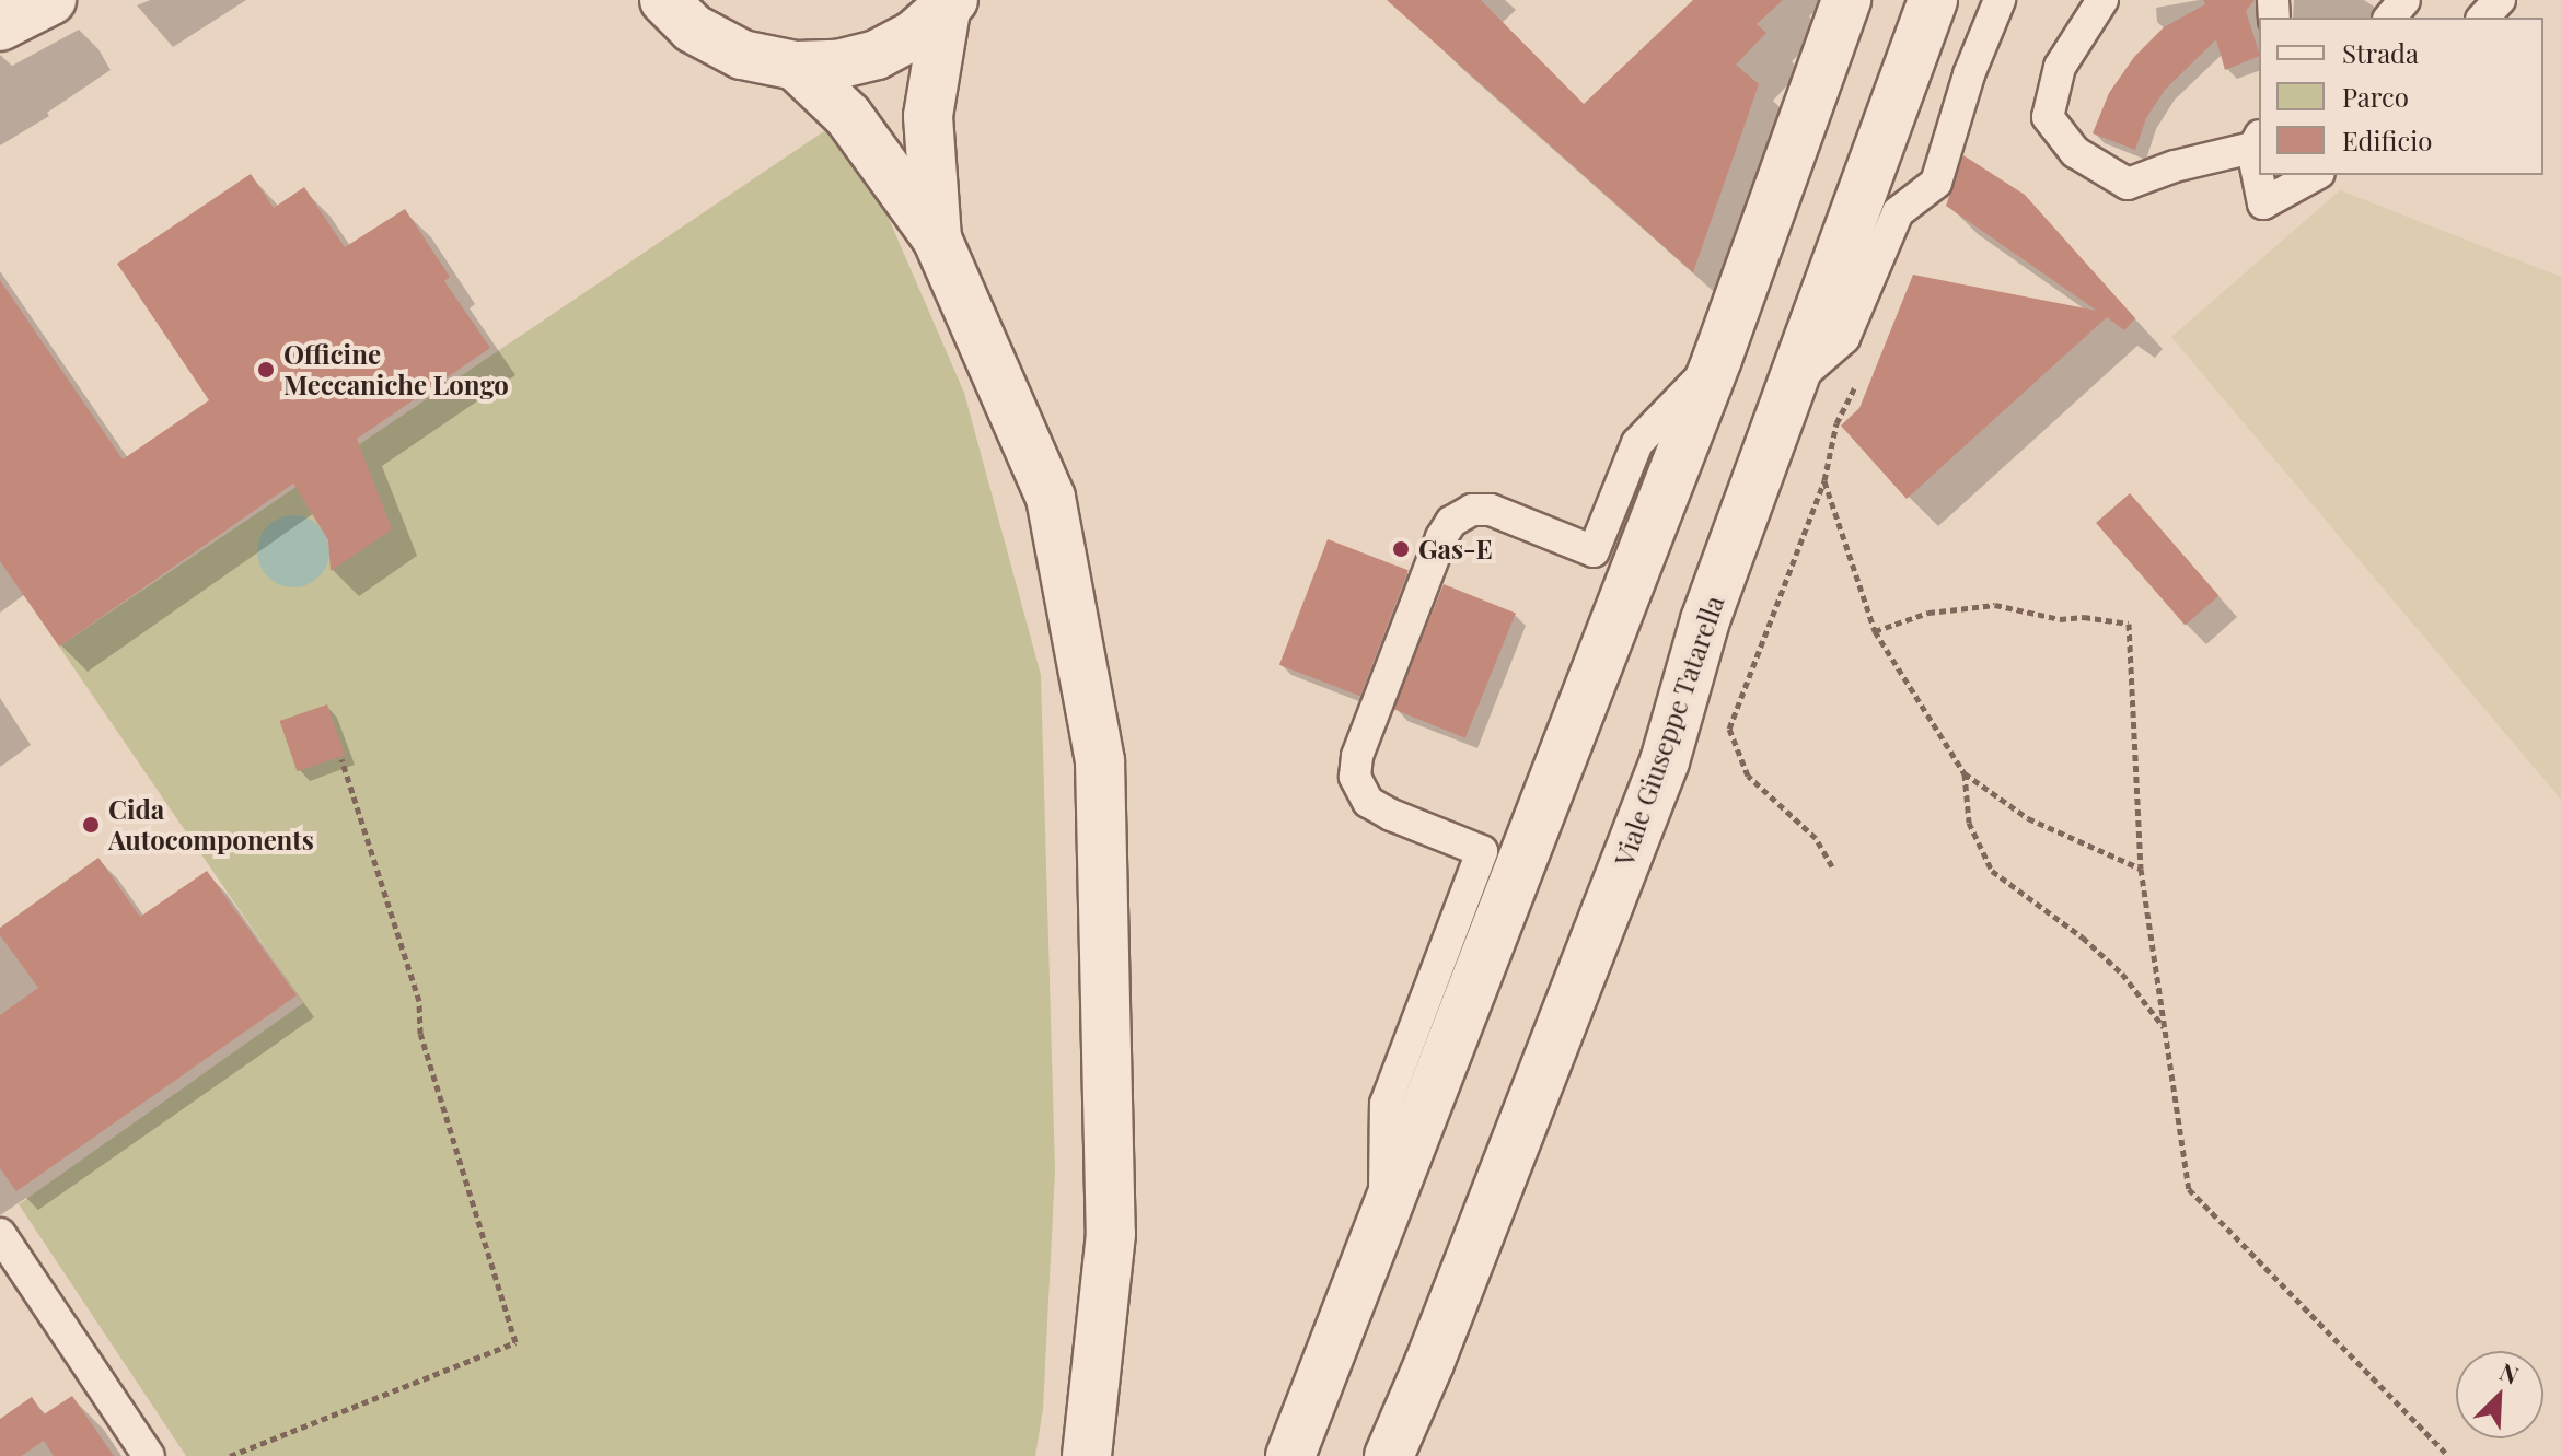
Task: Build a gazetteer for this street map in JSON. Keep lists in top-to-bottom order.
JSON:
{
  "streets": {
    "main road": ["Viale Giuseppe Tatarella"]
  },
  "places": ["Officine Meccaniche Longo", "Gas-E", "Cida Autocomponents"],
  "legend": ["Strada", "Parco", "Edificio"],
  "north": "top right"
}
